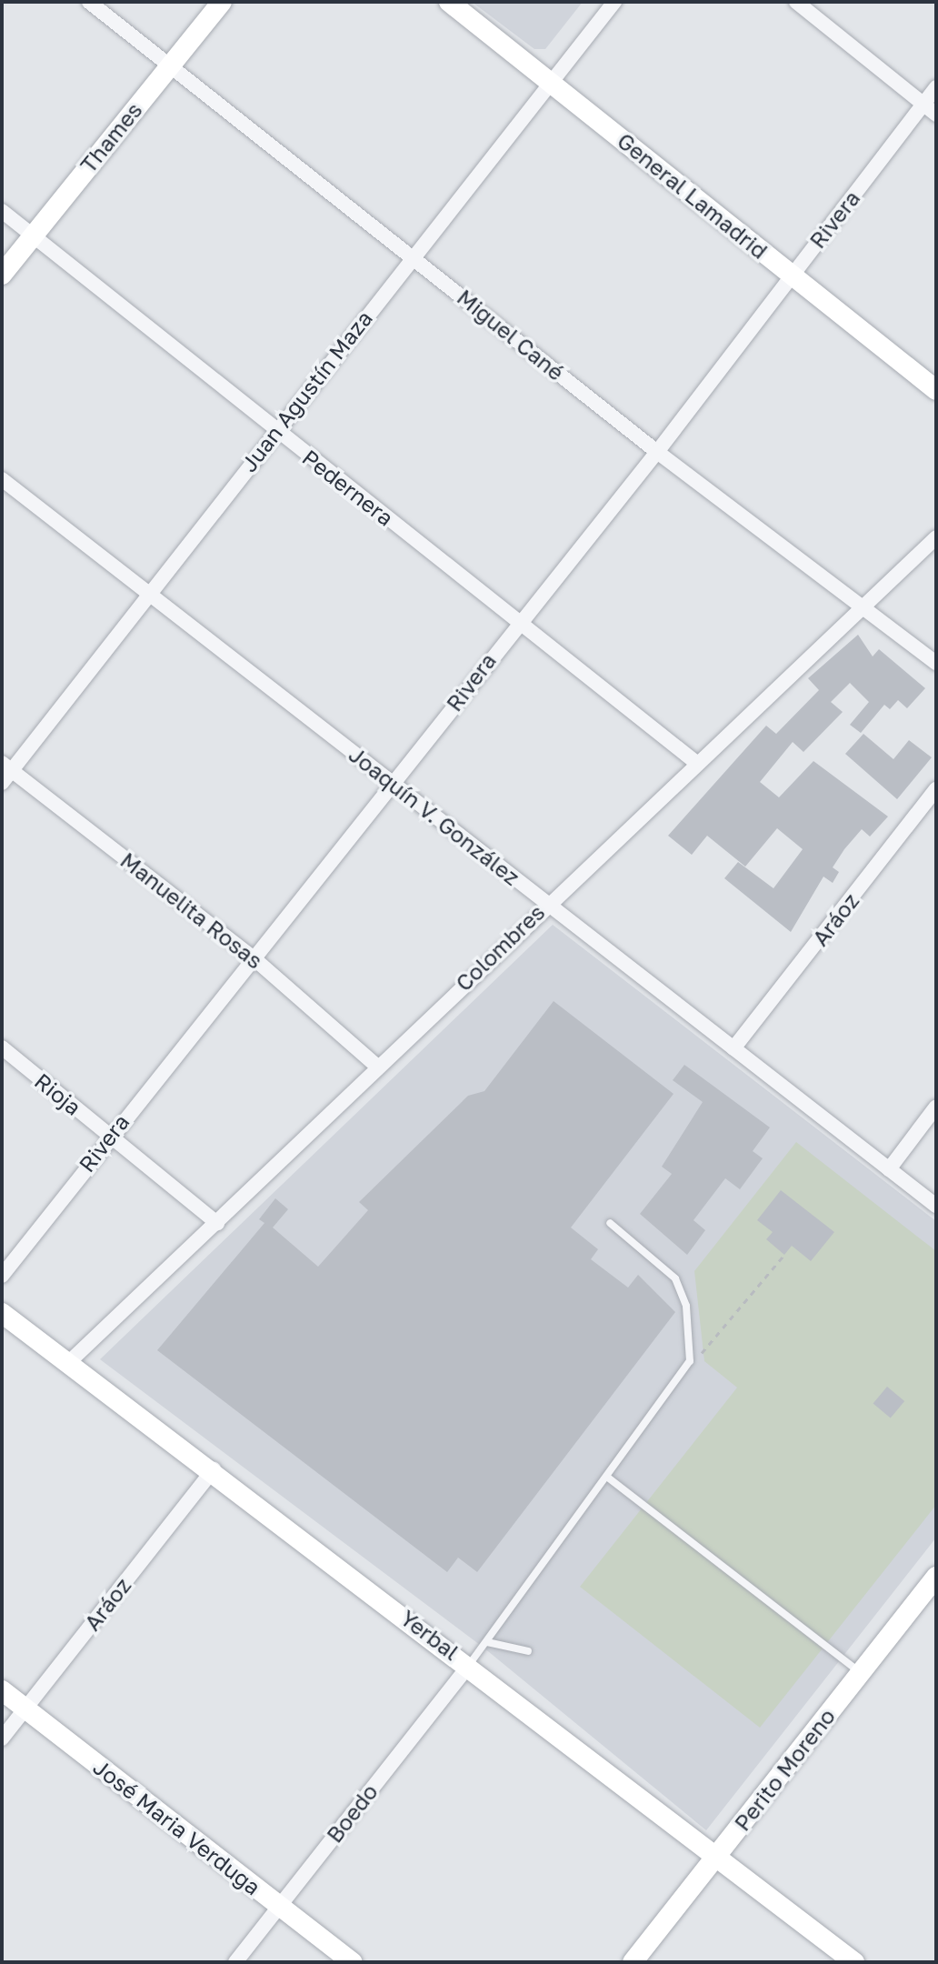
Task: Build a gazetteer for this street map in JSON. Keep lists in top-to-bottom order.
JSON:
{
  "streets": {
    "street": [
      "Thames",
      "General Lamadrid",
      "Rivera",
      "Miguel Cané",
      "Juan Agustín Maza",
      "Pedernera",
      "Joaquín V. González",
      "Manuelita Rosas",
      "Aráoz",
      "Colombres",
      "Rioja",
      "Yerbal",
      "Perito Moreno",
      "Boedo",
      "José Maria Verduga"
    ]
  },
  "crossings": [
    ["Thames", "Miguel Cané"],
    ["Thames", "Pedernera"],
    ["General Lamadrid", "Rivera"],
    ["General Lamadrid", "Juan Agustín Maza"],
    ["Rivera", "Miguel Cané"],
    ["Rivera", "Pedernera"],
    ["Rivera", "Joaquín V. González"],
    ["Rivera", "Manuelita Rosas"],
    ["Rivera", "Rioja"],
    ["Miguel Cané", "Juan Agustín Maza"],
    ["Miguel Cané", "Colombres"],
    ["Juan Agustín Maza", "Pedernera"],
    ["Juan Agustín Maza", "Joaquín V. González"],
    ["Juan Agustín Maza", "Manuelita Rosas"],
    ["Pedernera", "Colombres"],
    ["Joaquín V. González", "Aráoz"],
    ["Joaquín V. González", "Colombres"],
    ["Manuelita Rosas", "Colombres"],
    ["Aráoz", "Yerbal"],
    ["Aráoz", "José Maria Verduga"],
    ["Colombres", "Rioja"],
    ["Colombres", "Yerbal"],
    ["Yerbal", "Perito Moreno"],
    ["Yerbal", "Boedo"],
    ["Boedo", "José Maria Verduga"]
  ]
}
